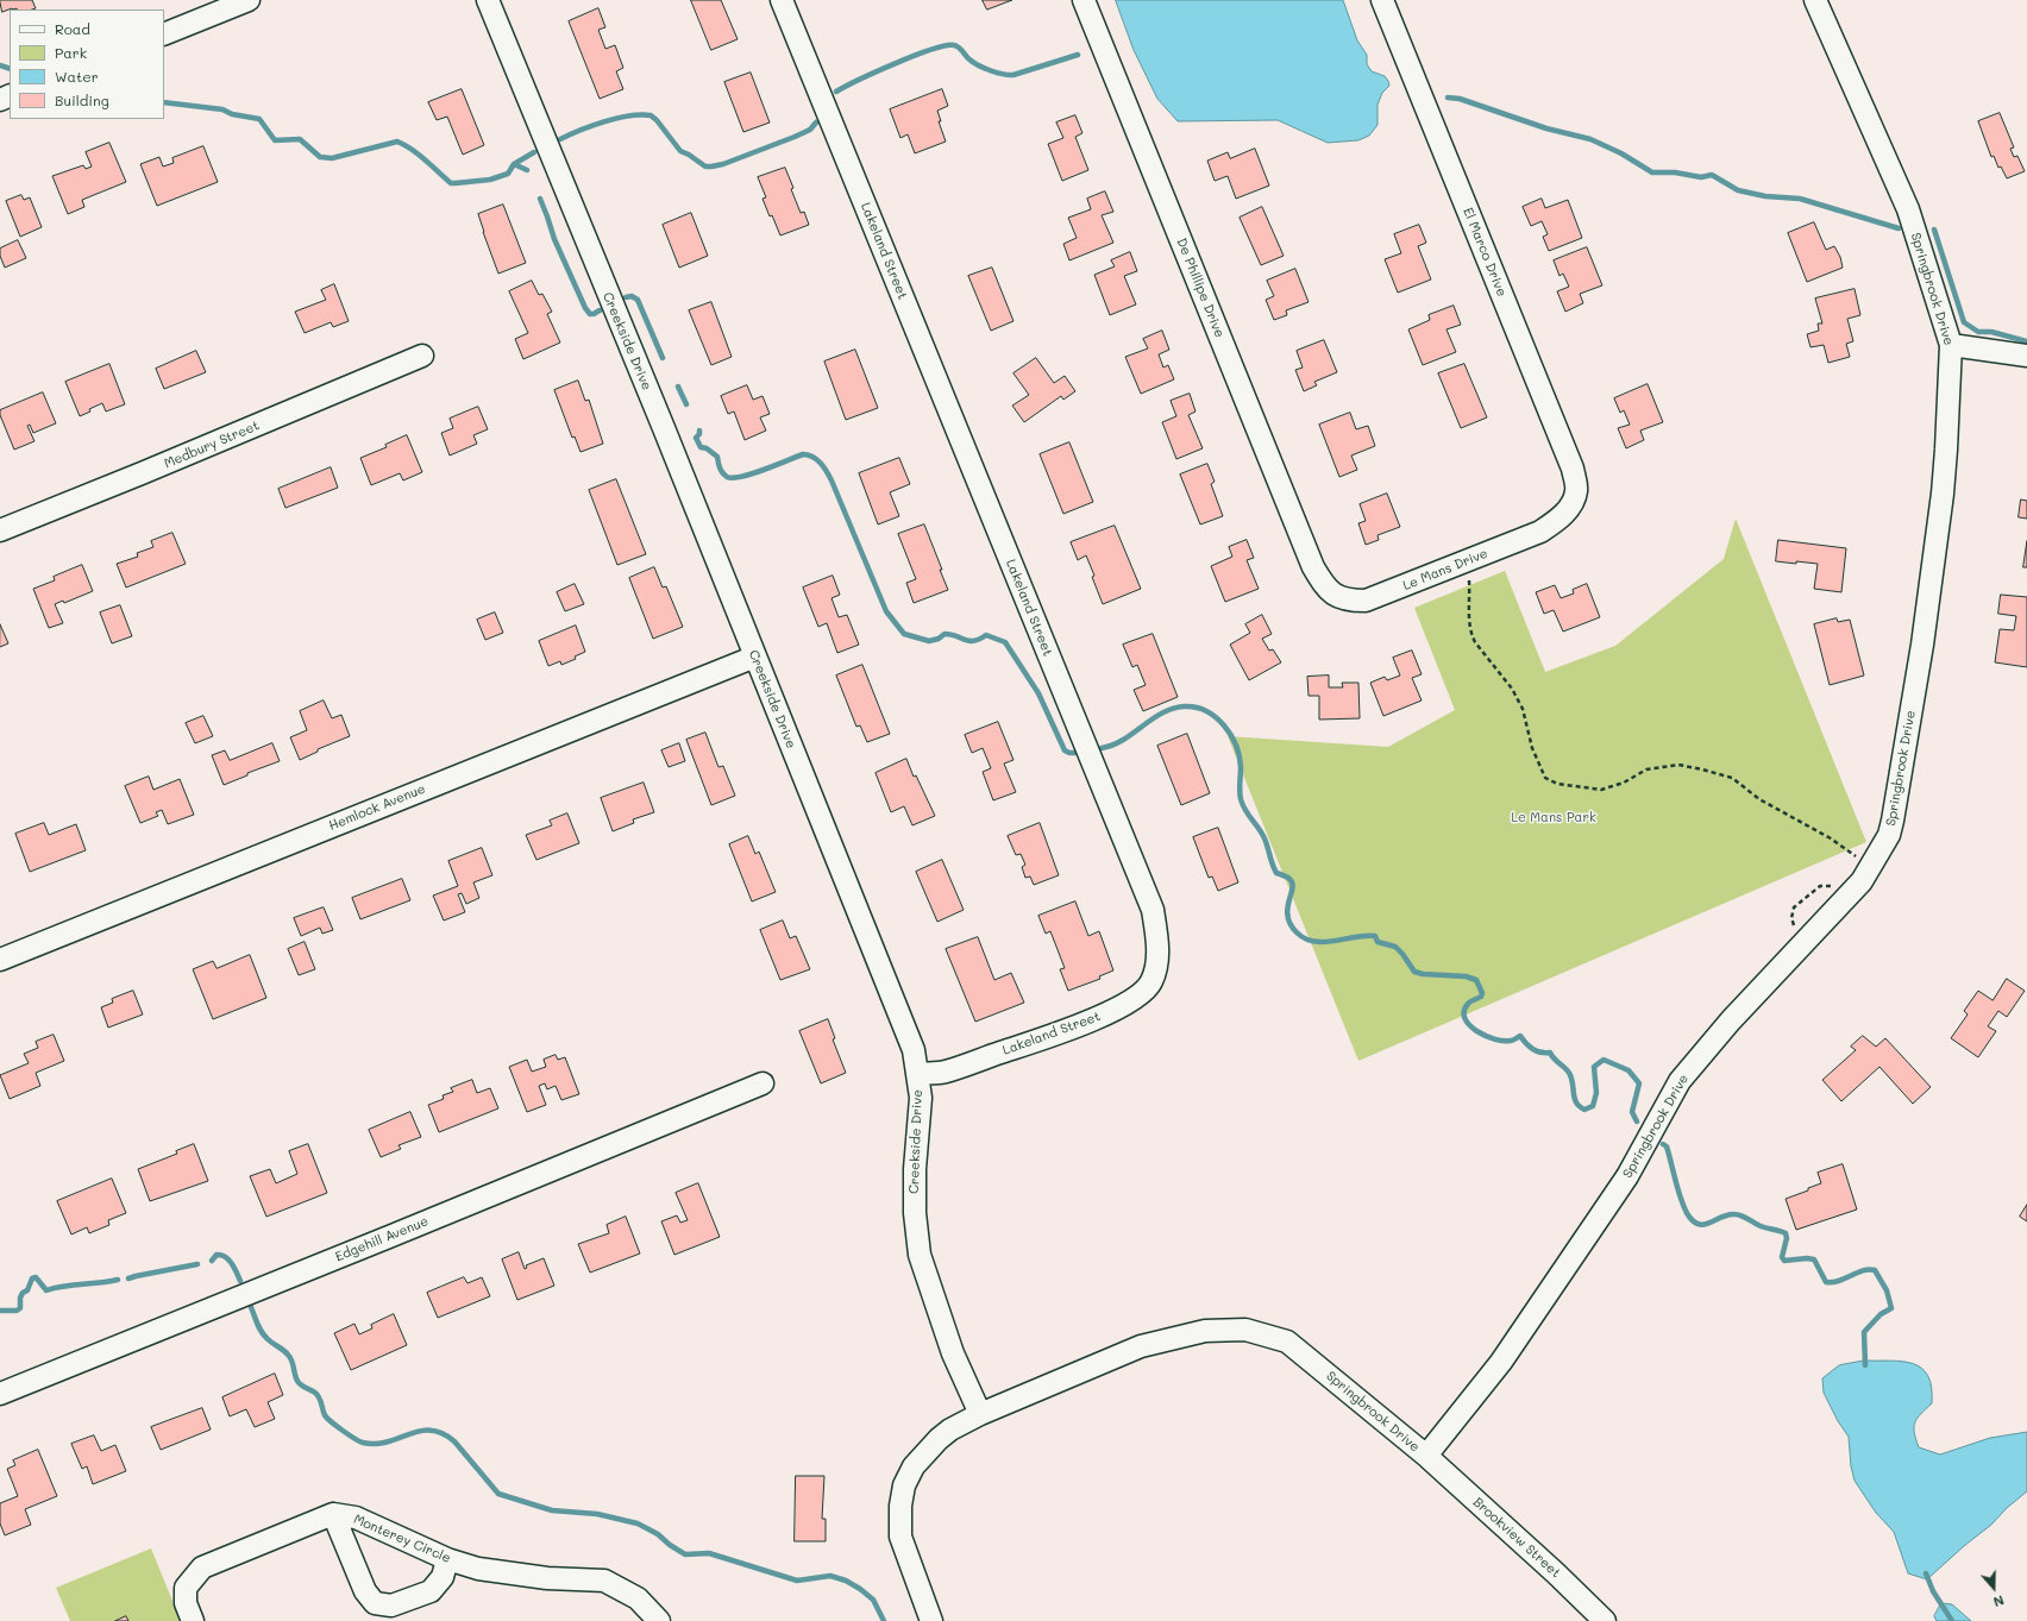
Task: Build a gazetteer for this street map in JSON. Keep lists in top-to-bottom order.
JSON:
{
  "streets": {
    "street": [
      "Lakeland Street",
      "El Marco Drive",
      "De Phillipe Drive",
      "Springbrook Drive",
      "Creekside Drive",
      "Medbury Street",
      "Le Mans Drive",
      "Hemlock Avenue",
      "Edgehill Avenue",
      "Brookview Street",
      "Monterey Circle"
    ]
  },
  "crossings": [
    ["Lakeland Street", "Creekside Drive"],
    ["El Marco Drive", "Le Mans Drive"],
    ["De Phillipe Drive", "Le Mans Drive"],
    ["Springbrook Drive", "Creekside Drive"],
    ["Springbrook Drive", "Brookview Street"],
    ["Creekside Drive", "Hemlock Avenue"]
  ],
  "parks": ["Le Mans Park"],
  "legend": [
    "Road",
    "Park",
    "Water",
    "Building"
  ],
  "north": "bottom"
}
